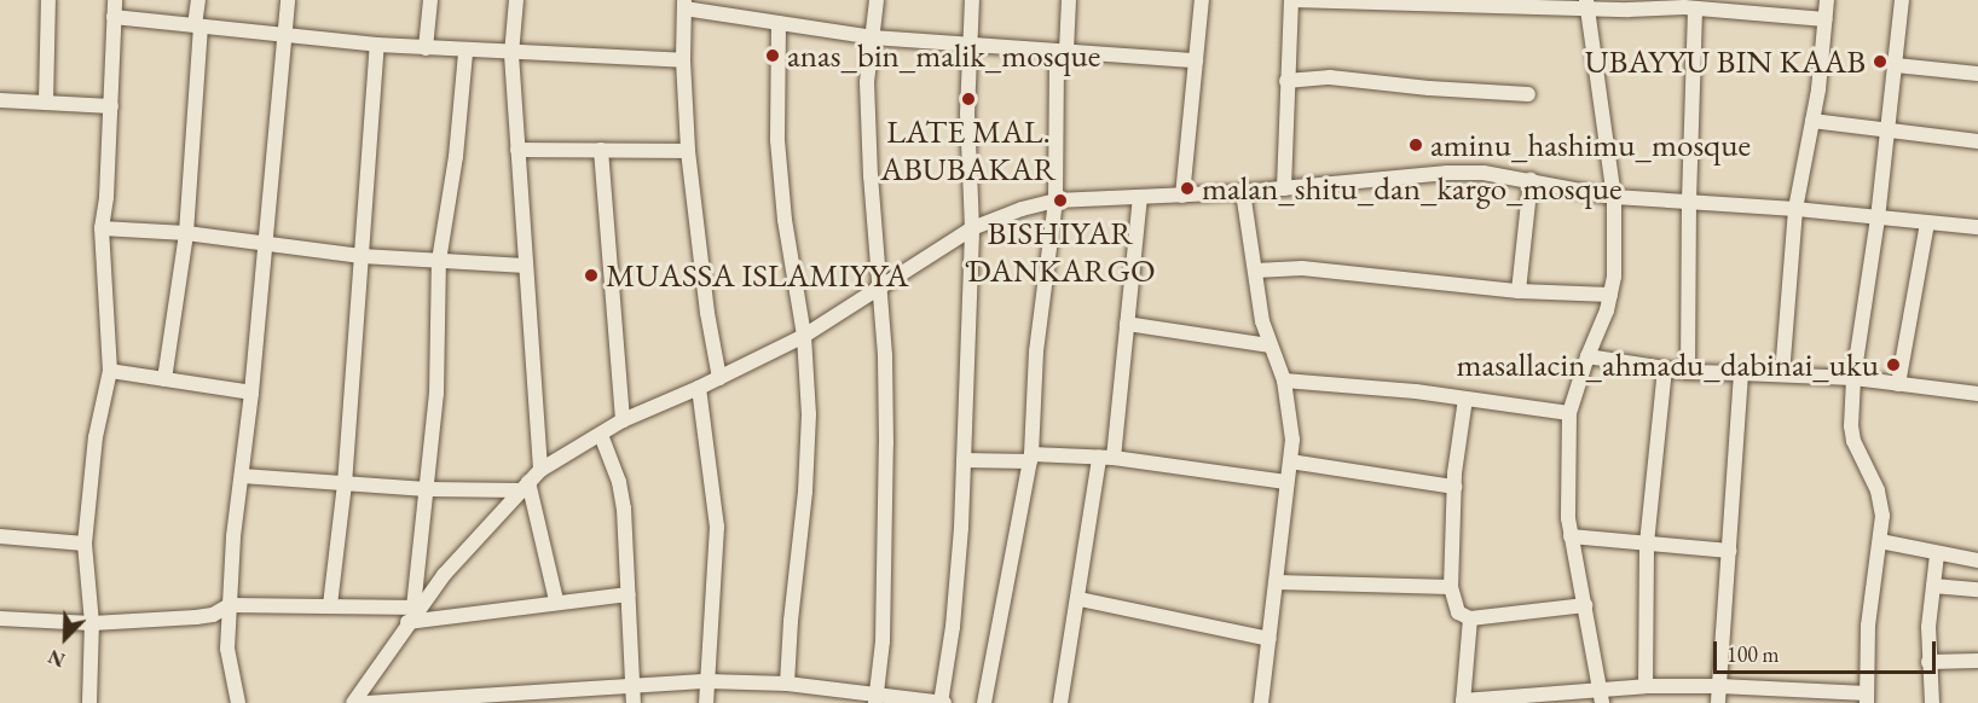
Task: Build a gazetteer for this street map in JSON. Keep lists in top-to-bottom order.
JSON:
{
  "places": [
    "anas_bin_malik_mosque",
    "UBAYYU BIN KAAB",
    "LATE MAL. ABUBAKAR",
    "aminu_hashimu_mosque",
    "malan_shitu_dan_kargo_mosque",
    "BISHIYAR ƊANKARGO",
    "MUASSA ISLAMIYYA",
    "masallacin_ahmadu_dabinai_uku"
  ],
  "scale_bar": "100 m",
  "north": "bottom left"
}
